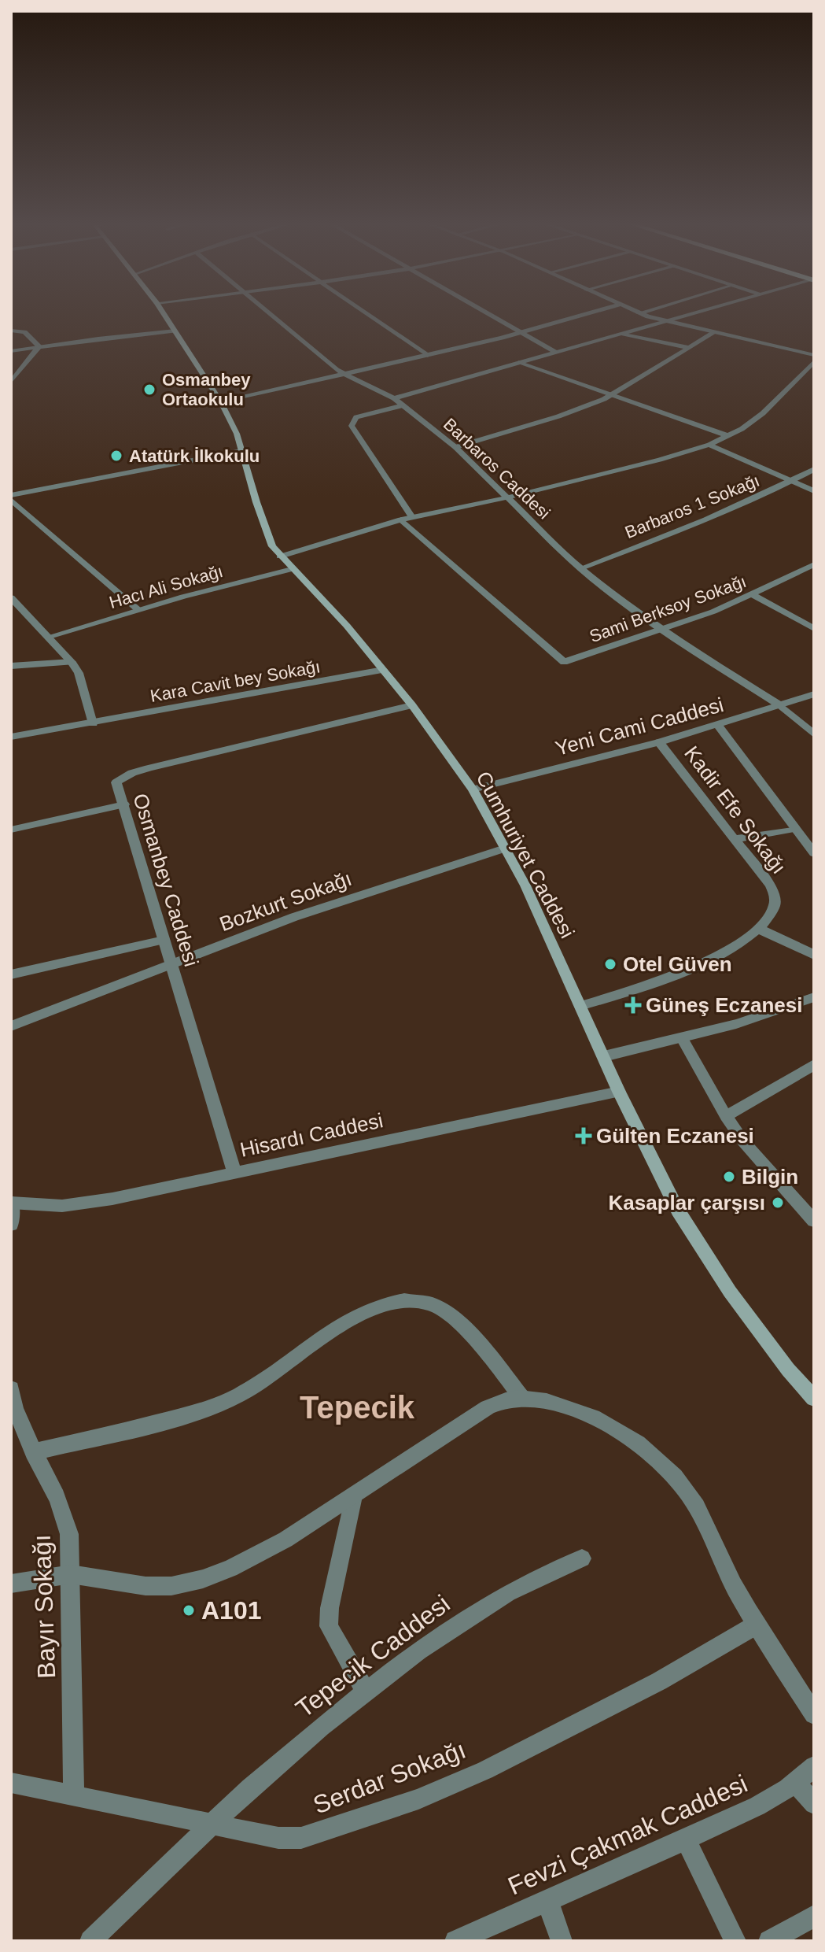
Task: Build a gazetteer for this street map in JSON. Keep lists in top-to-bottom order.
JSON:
{
  "streets": {
    "main road": ["Cumhuriyet Caddesi"],
    "street": [
      "Barbaros Caddesi",
      "Barbaros 1 Sokağı",
      "Hacı Ali Sokağı",
      "Sami Berksoy Sokağı",
      "Kara Cavit bey Sokağı",
      "Yeni Cami Caddesi",
      "Kadir Efe Sokağı",
      "Osmanbey Caddesi",
      "Bozkurt Sokağı",
      "Hisardı Caddesi",
      "Bayır Sokağı",
      "Tepecik Caddesi",
      "Serdar Sokağı",
      "Fevzi Çakmak Caddesi"
    ]
  },
  "crossings": [
    ["Barbaros Caddesi", "Barbaros 1 Sokağı"],
    ["Barbaros Caddesi", "Sami Berksoy Sokağı"],
    ["Barbaros Caddesi", "Yeni Cami Caddesi"],
    ["Hacı Ali Sokağı", "Cumhuriyet Caddesi"],
    ["Kara Cavit bey Sokağı", "Cumhuriyet Caddesi"],
    ["Yeni Cami Caddesi", "Kadir Efe Sokağı"],
    ["Yeni Cami Caddesi", "Cumhuriyet Caddesi"],
    ["Kadir Efe Sokağı", "Cumhuriyet Caddesi"],
    ["Cumhuriyet Caddesi", "Osmanbey Caddesi"],
    ["Cumhuriyet Caddesi", "Bozkurt Sokağı"],
    ["Cumhuriyet Caddesi", "Hisardı Caddesi"],
    ["Osmanbey Caddesi", "Bozkurt Sokağı"],
    ["Osmanbey Caddesi", "Hisardı Caddesi"],
    ["Bayır Sokağı", "Serdar Sokağı"],
    ["Tepecik Caddesi", "Serdar Sokağı"]
  ],
  "districts": ["Tepecik"],
  "places": {
    "other": [
      "Osmanbey Ortaokulu",
      "Atatürk İlkokulu",
      "Otel Güven",
      "Bilgin",
      "Kasaplar çarşısı",
      "A101"
    ],
    "health": ["Güneş Eczanesi", "Gülten Eczanesi"]
  }
}
